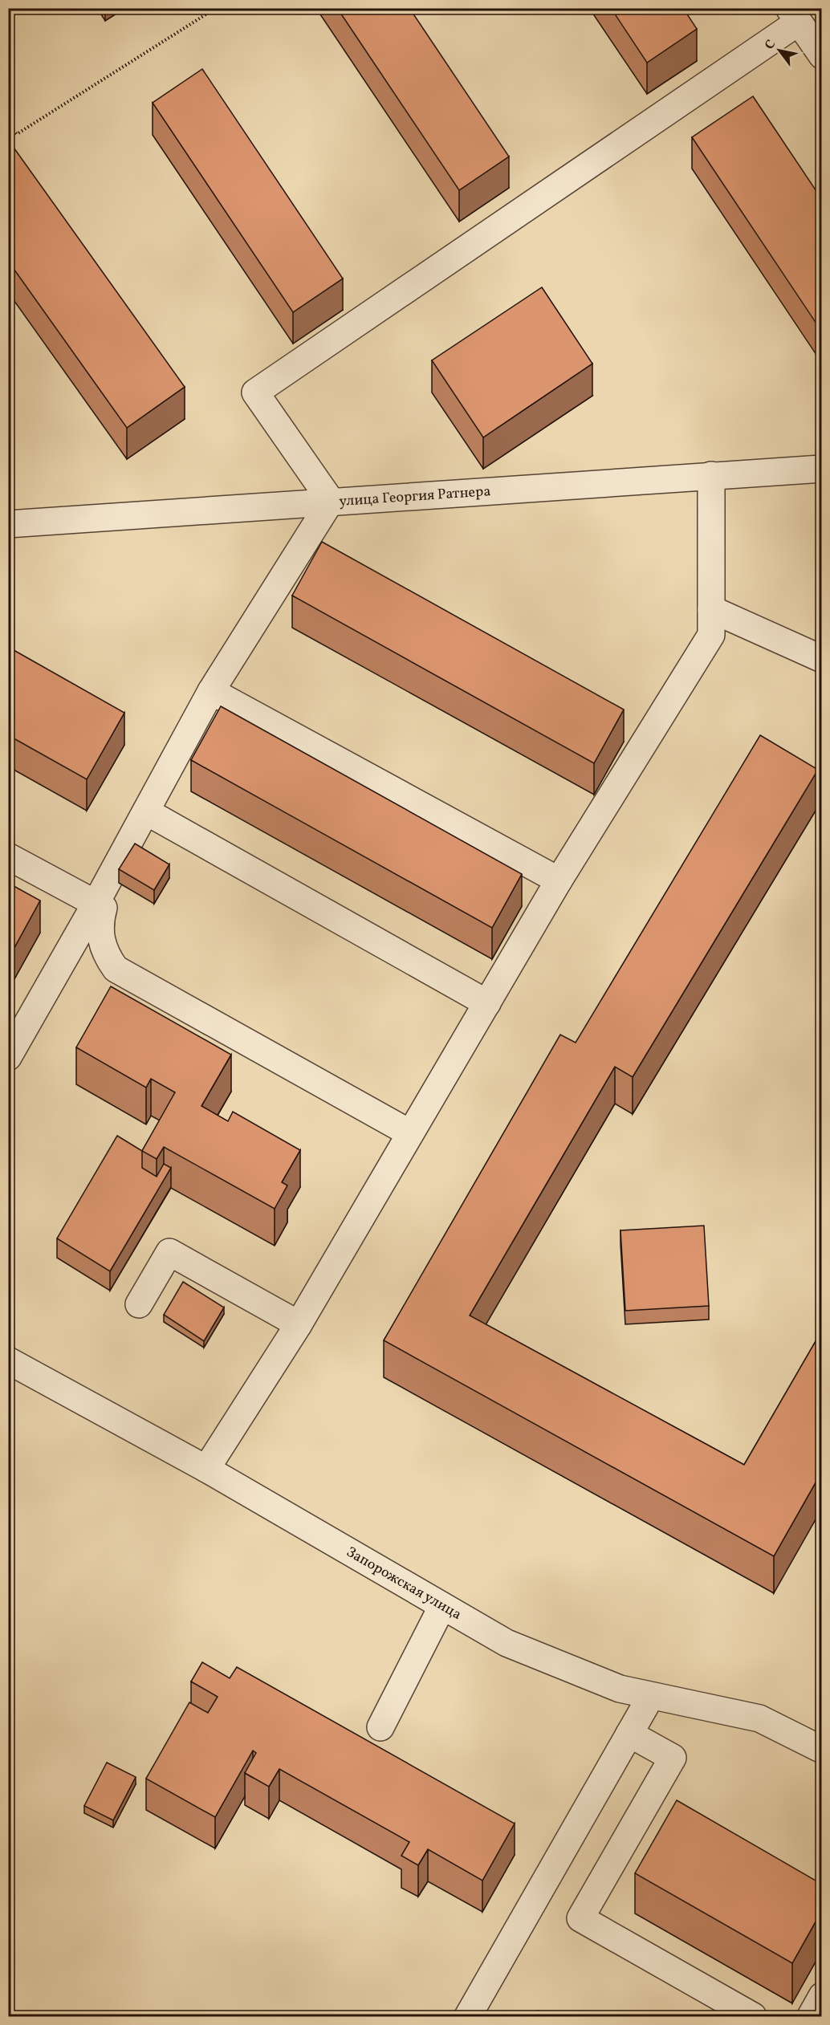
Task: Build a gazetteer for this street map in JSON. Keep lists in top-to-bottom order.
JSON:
{
  "streets": {
    "street": ["улица Георгия Ратнера", "Запорожская улица"]
  },
  "north": "top left"
}
